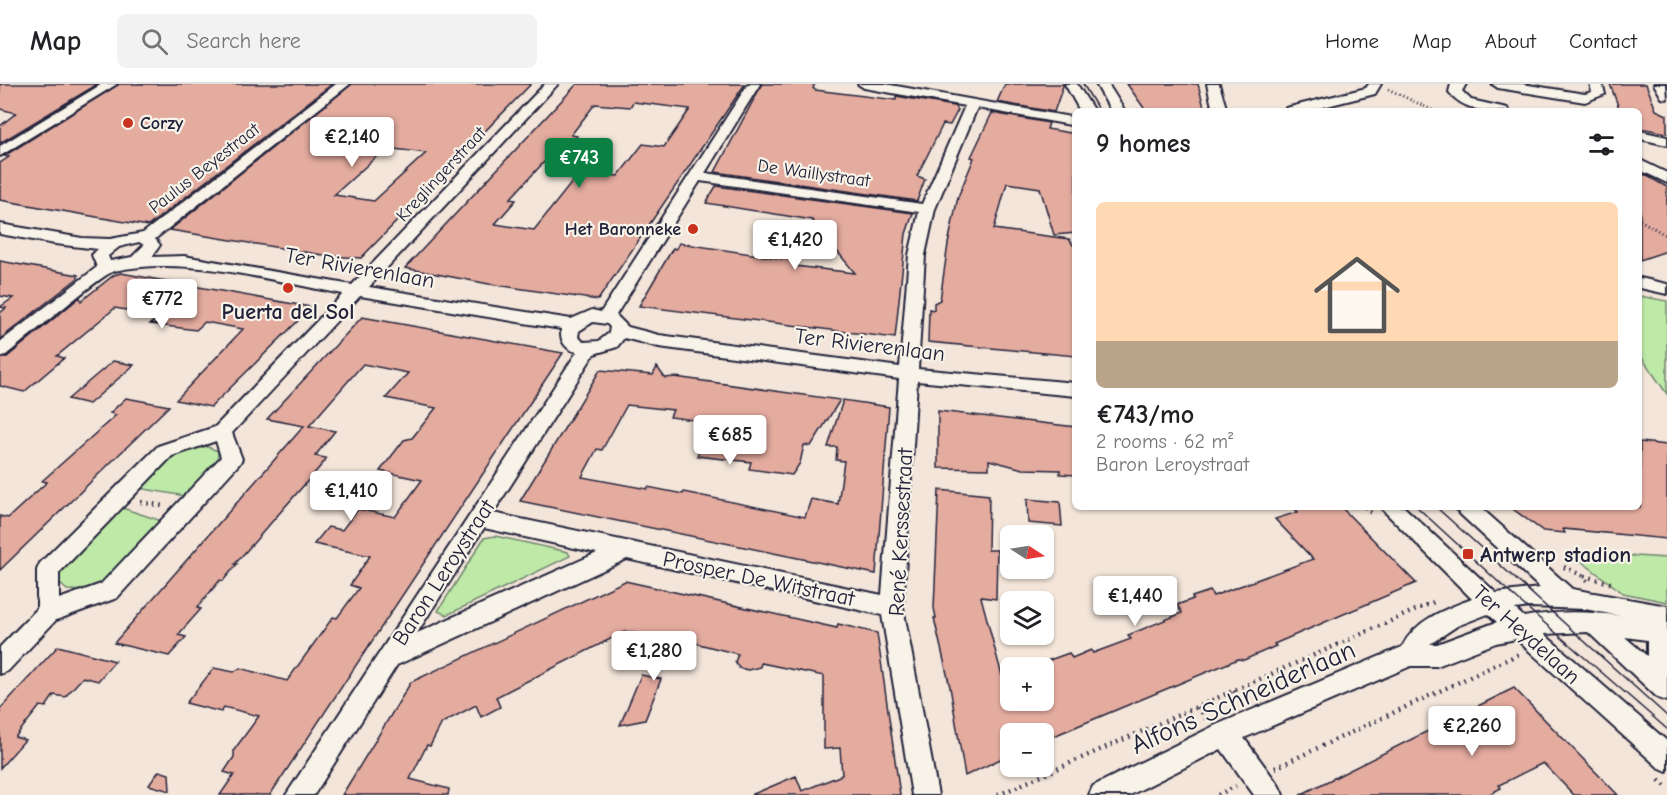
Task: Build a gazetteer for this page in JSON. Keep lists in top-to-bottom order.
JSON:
{
  "streets": {
    "street": [
      "Paulus Beyestraat",
      "De Waillystraat",
      "Kreglingerstraat",
      "Ter Rivierenlaan",
      "René Kerssestraat",
      "Baron Leroystraat",
      "Prosper De Witstraat",
      "Ter Heydelaan",
      "Alfons Schneiderlaan"
    ]
  },
  "crossings": [
    ["Paulus Beyestraat", "Ter Rivierenlaan"],
    ["De Waillystraat", "René Kerssestraat"],
    ["Kreglingerstraat", "Ter Rivierenlaan"],
    ["Ter Rivierenlaan", "René Kerssestraat"],
    ["Ter Rivierenlaan", "Baron Leroystraat"],
    ["René Kerssestraat", "Prosper De Witstraat"],
    ["Baron Leroystraat", "Prosper De Witstraat"],
    ["Ter Heydelaan", "Alfons Schneiderlaan"]
  ],
  "places": {
    "other": ["Corzy", "Het Baronneke", "Puerta del Sol"],
    "transit": ["Antwerp stadion"]
  },
  "north": "right",
  "page": {
    "header": "Map",
    "search": "Search here",
    "nav": [
      "Home",
      "Map",
      "About",
      "Contact"
    ],
    "heading": "9 homes",
    "price": [
      "€2,140",
      "€743",
      "€1,420",
      "€772",
      "€685",
      "€1,410",
      "€1,440",
      "€1,280",
      "€2,260"
    ],
    "list": [
      {
        "name": "€743/mo",
        "note": "2 rooms · 62 m² · Baron Leroystraat"
      }
    ],
    "map_buttons": ["+", "−"]
  }
}
